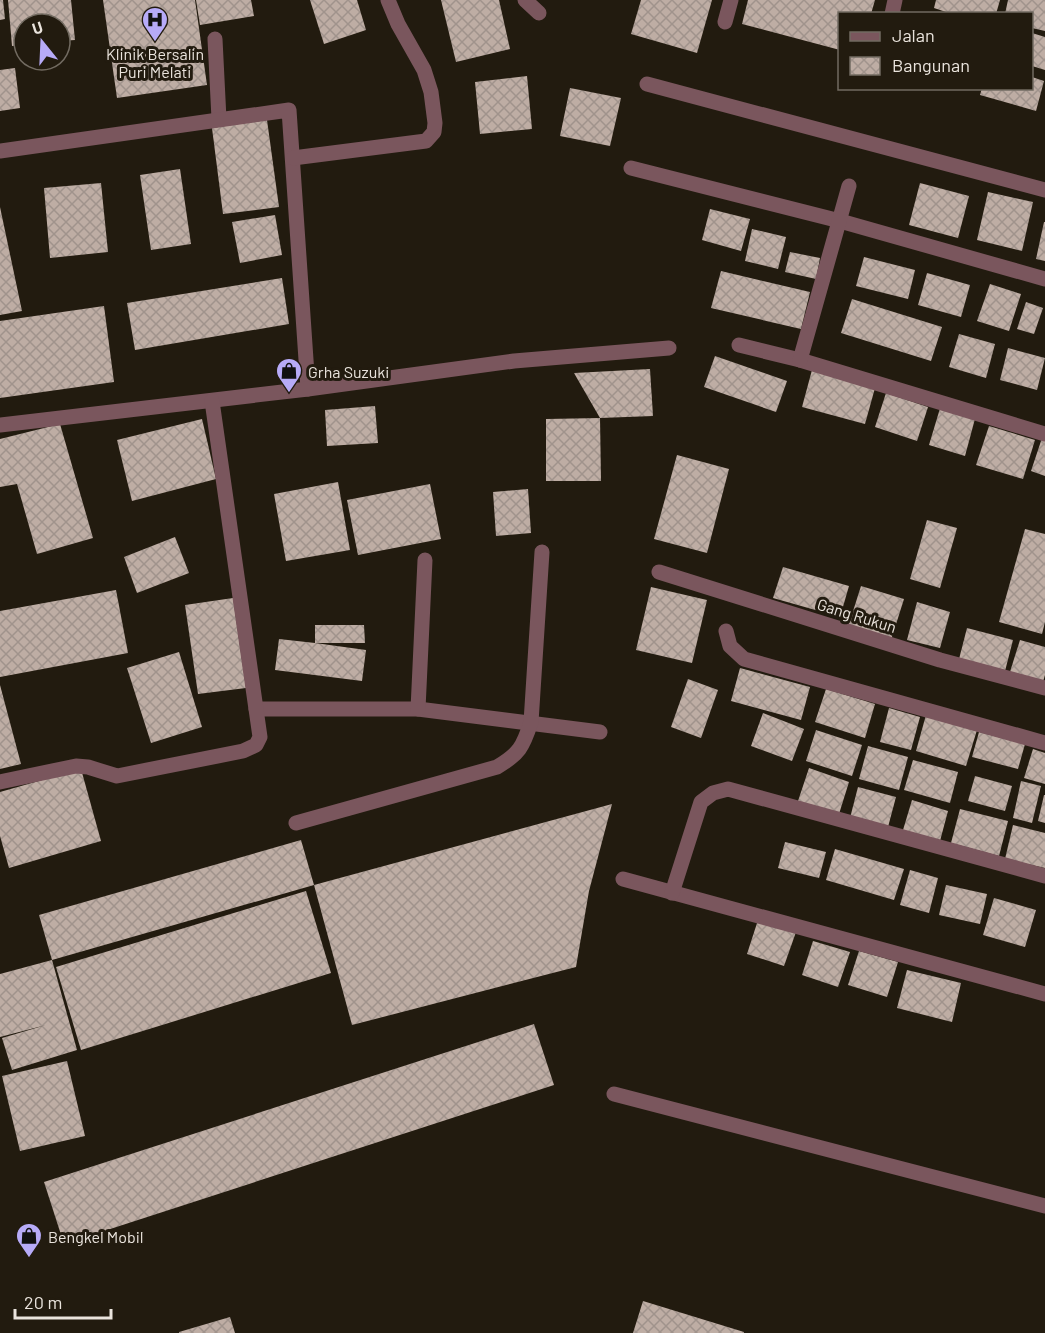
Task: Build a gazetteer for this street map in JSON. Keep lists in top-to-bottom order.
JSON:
{
  "streets": {
    "street": ["Gang Rukun"]
  },
  "places": {
    "hospital": ["Klinik Bersalin Puri Melati"],
    "shop": ["Grha Suzuki", "Bengkel Mobil"]
  },
  "legend": ["Jalan", "Bangunan"],
  "scale_bar": "20 m",
  "north": "top"
}
